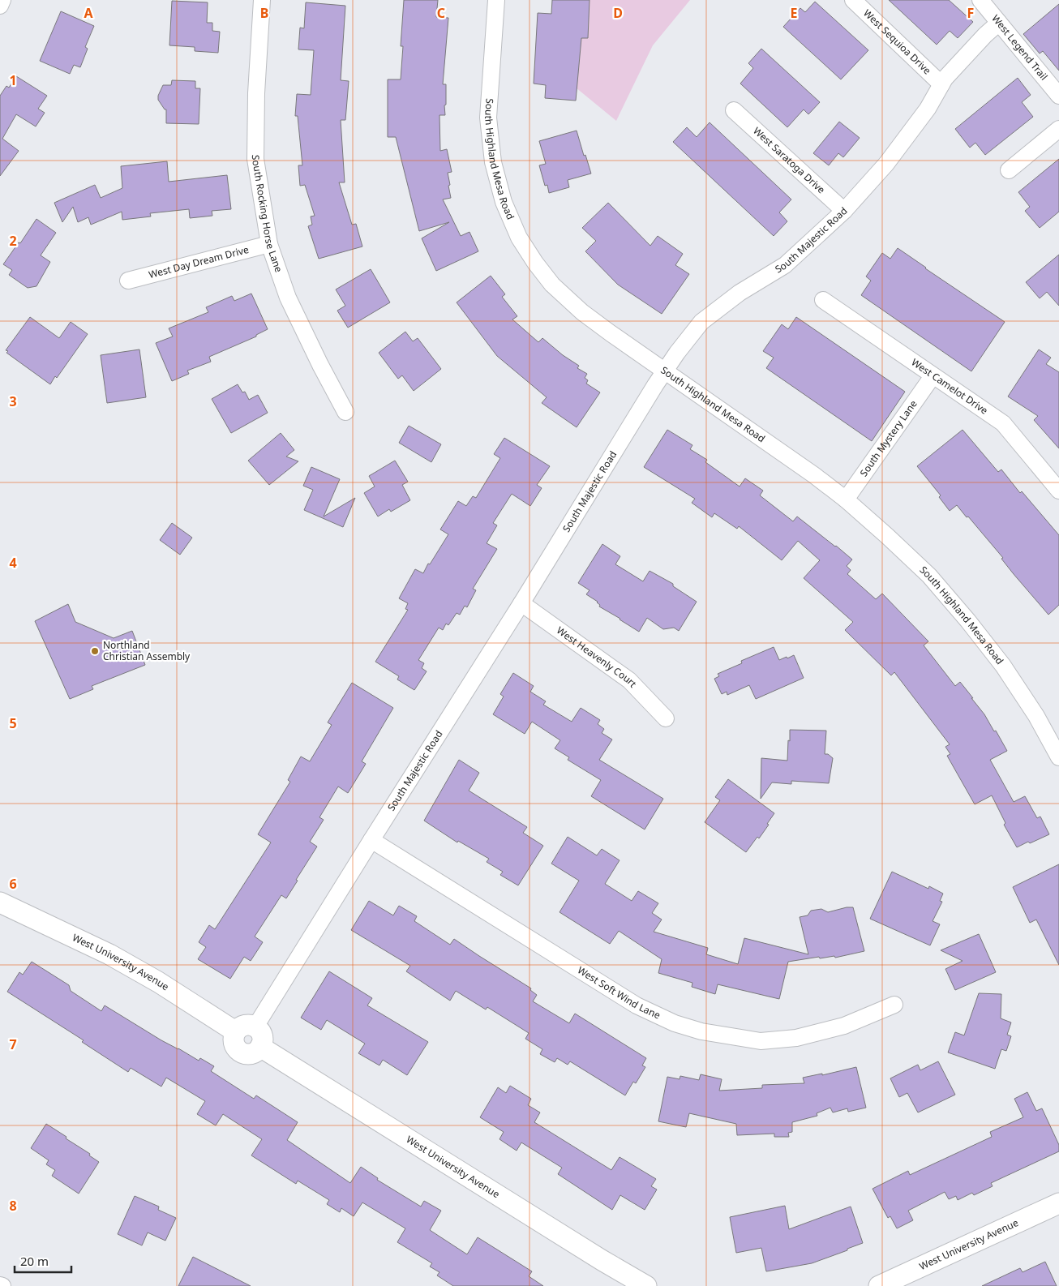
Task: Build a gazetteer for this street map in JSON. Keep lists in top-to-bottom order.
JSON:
{
  "streets": {
    "street": [
      "West Sequioa Drive",
      "West Legend Trail",
      "South Highland Mesa Road",
      "West Saratoga Drive",
      "South Rocking Horse Lane",
      "South Majestic Road",
      "West Day Dream Drive",
      "West Camelot Drive",
      "South Mystery Lane",
      "West Heavenly Court",
      "West University Avenue",
      "West Soft Wind Lane"
    ]
  },
  "crossings": [
    ["West Sequioa Drive", "South Majestic Road"],
    ["West Legend Trail", "South Majestic Road"],
    ["South Highland Mesa Road", "South Majestic Road"],
    ["South Highland Mesa Road", "South Mystery Lane"],
    ["West Saratoga Drive", "South Majestic Road"],
    ["South Rocking Horse Lane", "West Day Dream Drive"],
    ["South Majestic Road", "West Heavenly Court"],
    ["South Majestic Road", "West University Avenue"],
    ["South Majestic Road", "West Soft Wind Lane"],
    ["West Camelot Drive", "South Mystery Lane"]
  ],
  "places": ["Northland Christian Assembly"],
  "scale_bar": "20 m",
  "grid": {
    "columns": [
      "A",
      "B",
      "C",
      "D",
      "E",
      "F"
    ],
    "rows": [
      "1",
      "2",
      "3",
      "4",
      "5",
      "6",
      "7",
      "8"
    ]
  }
}
